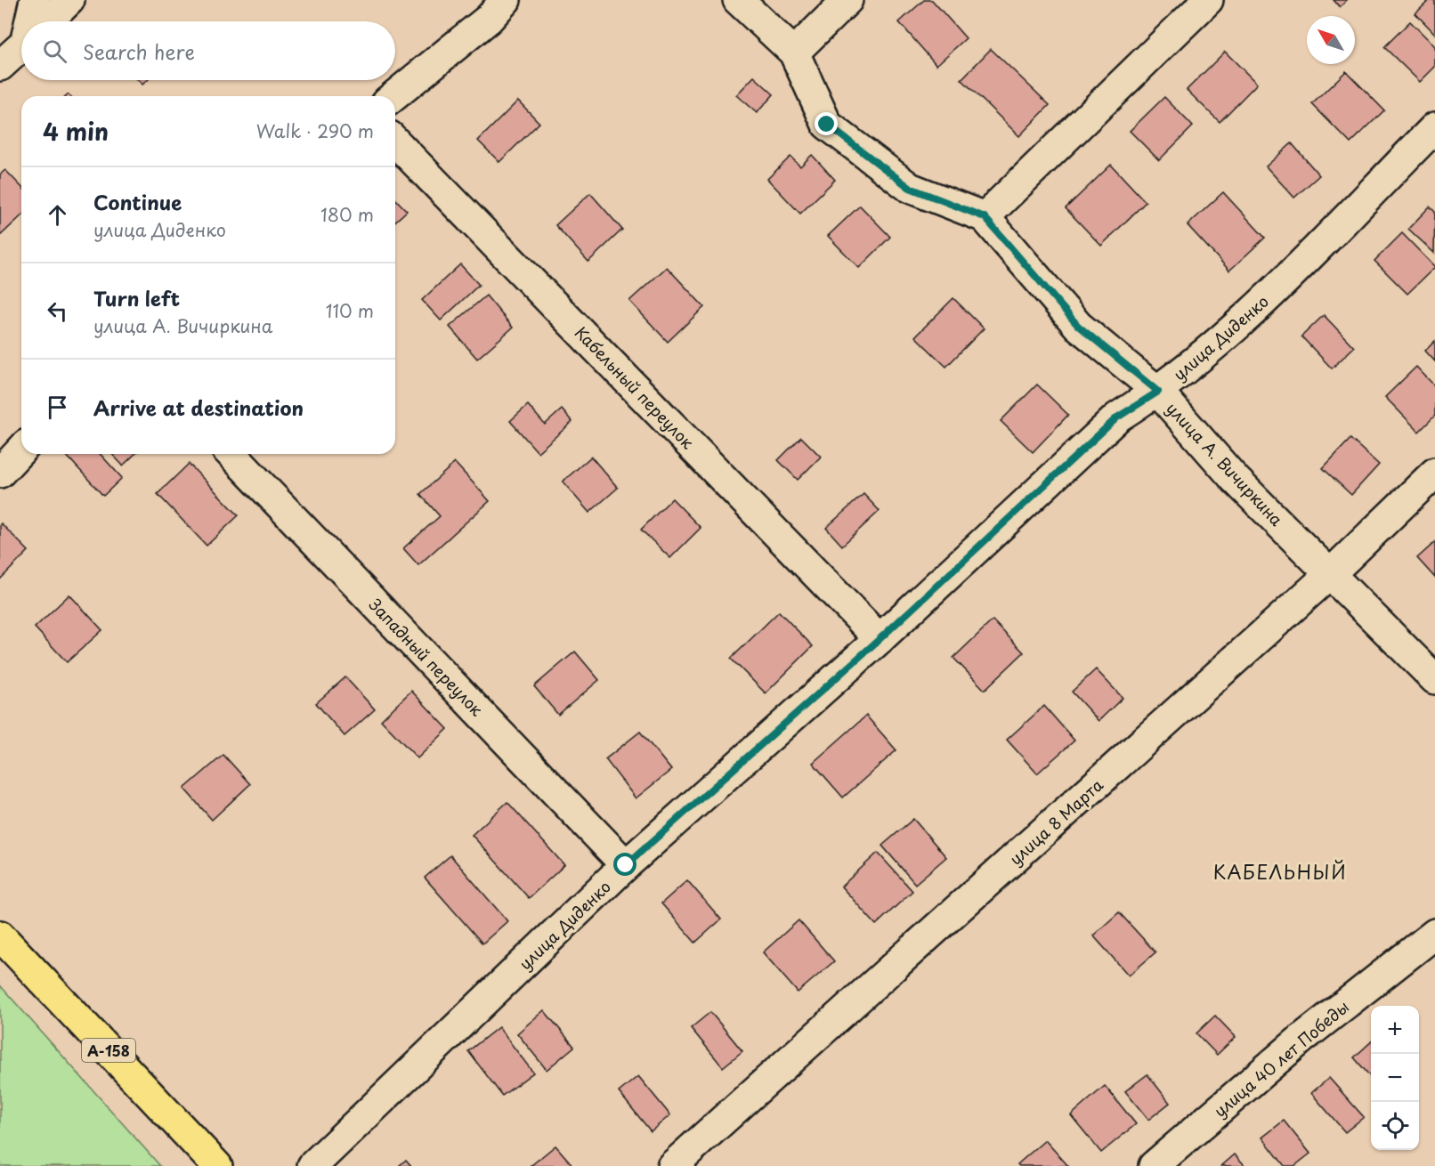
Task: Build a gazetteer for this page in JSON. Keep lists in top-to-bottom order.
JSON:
{
  "streets": {
    "main road": ["А-158"],
    "street": [
      "улица Диденко",
      "Кабельный переулок",
      "улица А. Вичиркина",
      "Западный переулок",
      "улица 8 Марта",
      "улица 40 лет Победы"
    ]
  },
  "crossings": [
    ["улица Диденко", "Кабельный переулок"],
    ["улица Диденко", "улица А. Вичиркина"],
    ["улица Диденко", "Западный переулок"],
    ["улица А. Вичиркина", "улица 8 Марта"]
  ],
  "districts": ["КАБЕЛЬНЫЙ"],
  "north": "top left",
  "page": {
    "search": "Search here",
    "heading": ["4 min", "Walk · 290 m"],
    "list": [
      ["Continue", "улица Диденко", "180 m"],
      ["Turn left", "улица А. Вичиркина", "110 m"],
      "Arrive at destination"
    ],
    "map_buttons": ["+", "−"]
  }
}
